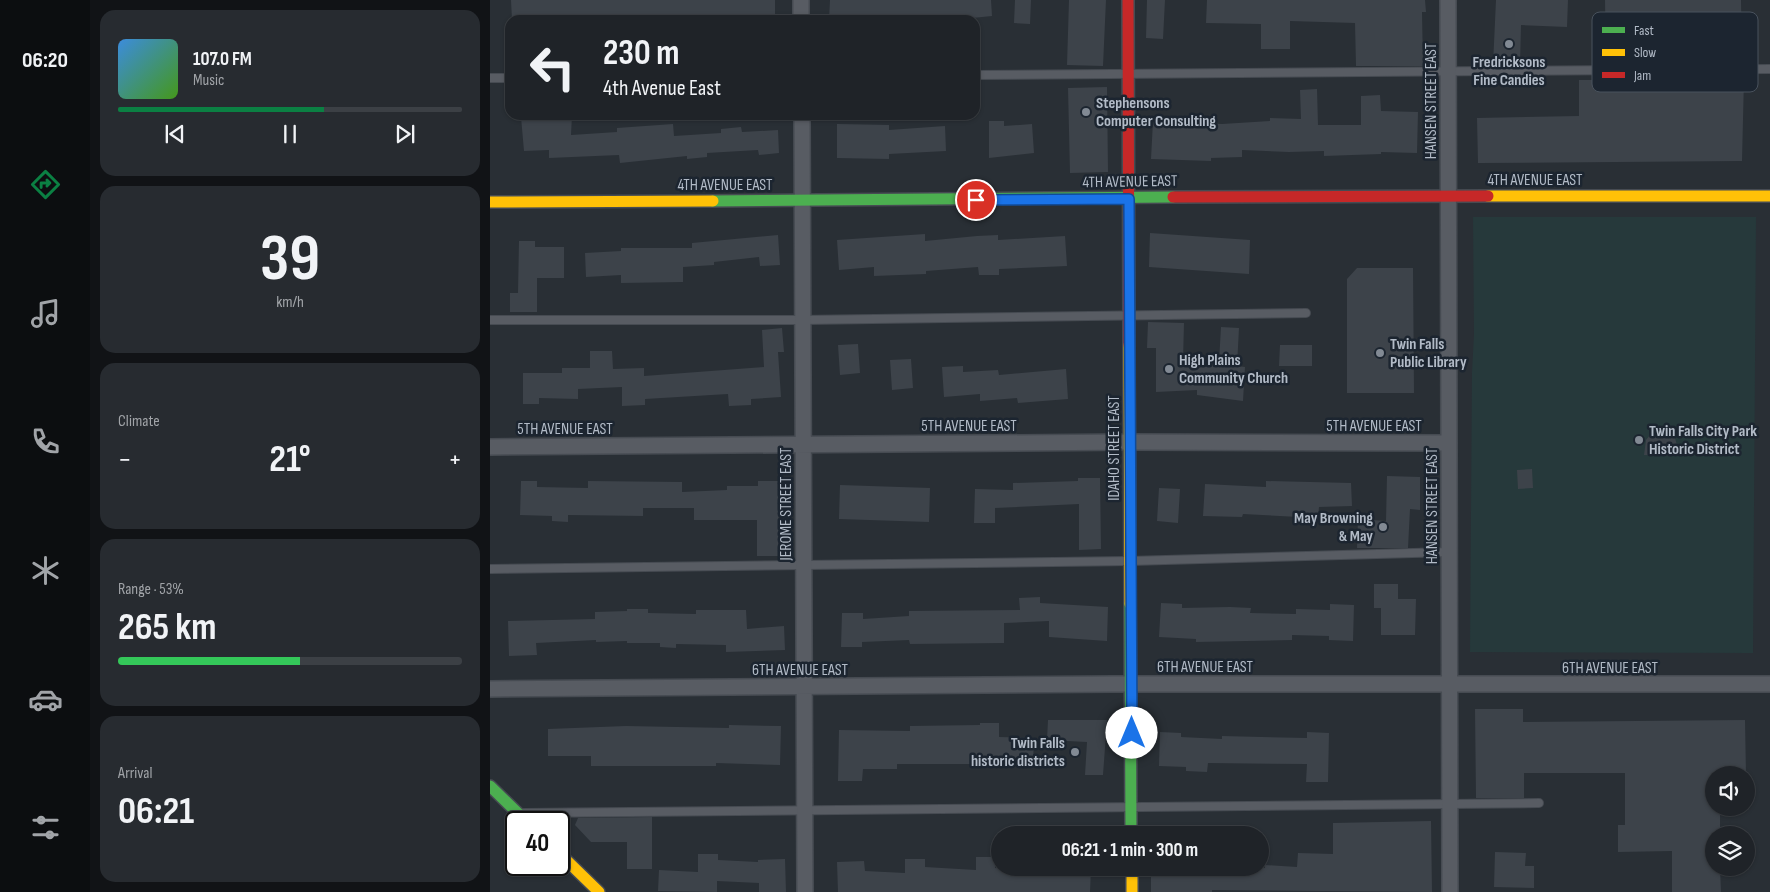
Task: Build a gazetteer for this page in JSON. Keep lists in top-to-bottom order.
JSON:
{
  "streets": {
    "street": [
      "HANSEN STREET EAST",
      "4TH AVENUE EAST",
      "5TH AVENUE EAST",
      "IDAHO STREET EAST",
      "JEROME STREET EAST",
      "6TH AVENUE EAST"
    ]
  },
  "crossings": [
    ["HANSEN STREET EAST", "4TH AVENUE EAST"],
    ["HANSEN STREET EAST", "5TH AVENUE EAST"],
    ["HANSEN STREET EAST", "6TH AVENUE EAST"],
    ["4TH AVENUE EAST", "IDAHO STREET EAST"],
    ["4TH AVENUE EAST", "JEROME STREET EAST"],
    ["5TH AVENUE EAST", "IDAHO STREET EAST"],
    ["5TH AVENUE EAST", "JEROME STREET EAST"],
    ["IDAHO STREET EAST", "6TH AVENUE EAST"],
    ["JEROME STREET EAST", "6TH AVENUE EAST"]
  ],
  "places": [
    "Fredricksons Fine Candies",
    "Stephensons Computer Consulting",
    "Twin Falls Public Library",
    "High Plains Community Church",
    "Twin Falls City Park Historic District",
    "May Browning & May",
    "Twin Falls historic districts"
  ],
  "legend": ["Fast", "Slow", "Jam"],
  "page": {
    "tabs": "06:20",
    "turn": ["230 m", "4th Avenue East"],
    "song": ["107.0 FM", "Music"],
    "tile": [
      ["39", "km/h"],
      "Climate",
      ["Range · 53%", "265 km"],
      ["Arrival", "06:21"]
    ],
    "heat": ["−", "21°", "+"],
    "limit": "40",
    "trip": "06:21 · 1 min · 300 m"
  }
}
